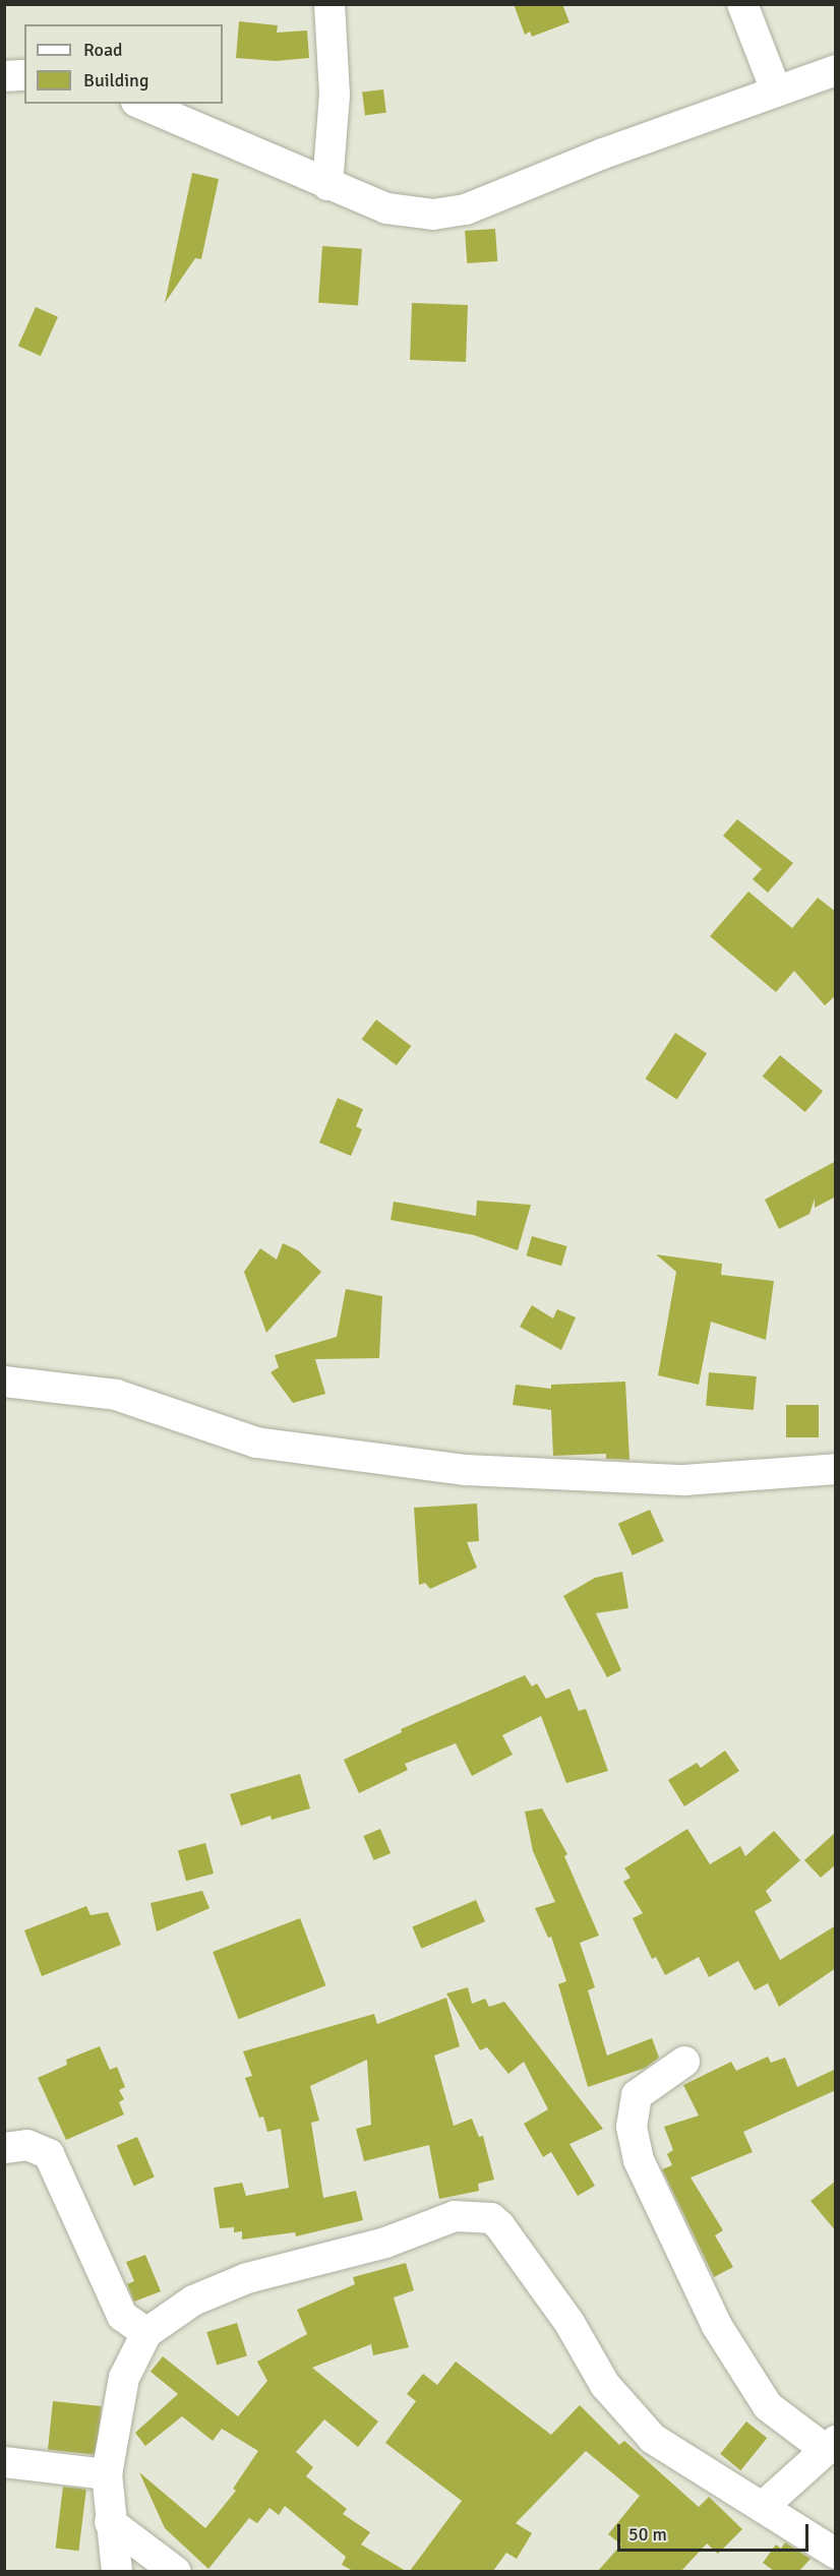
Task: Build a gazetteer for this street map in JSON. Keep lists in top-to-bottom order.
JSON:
{
  "legend": ["Road", "Building"],
  "scale_bar": "50 m"
}
